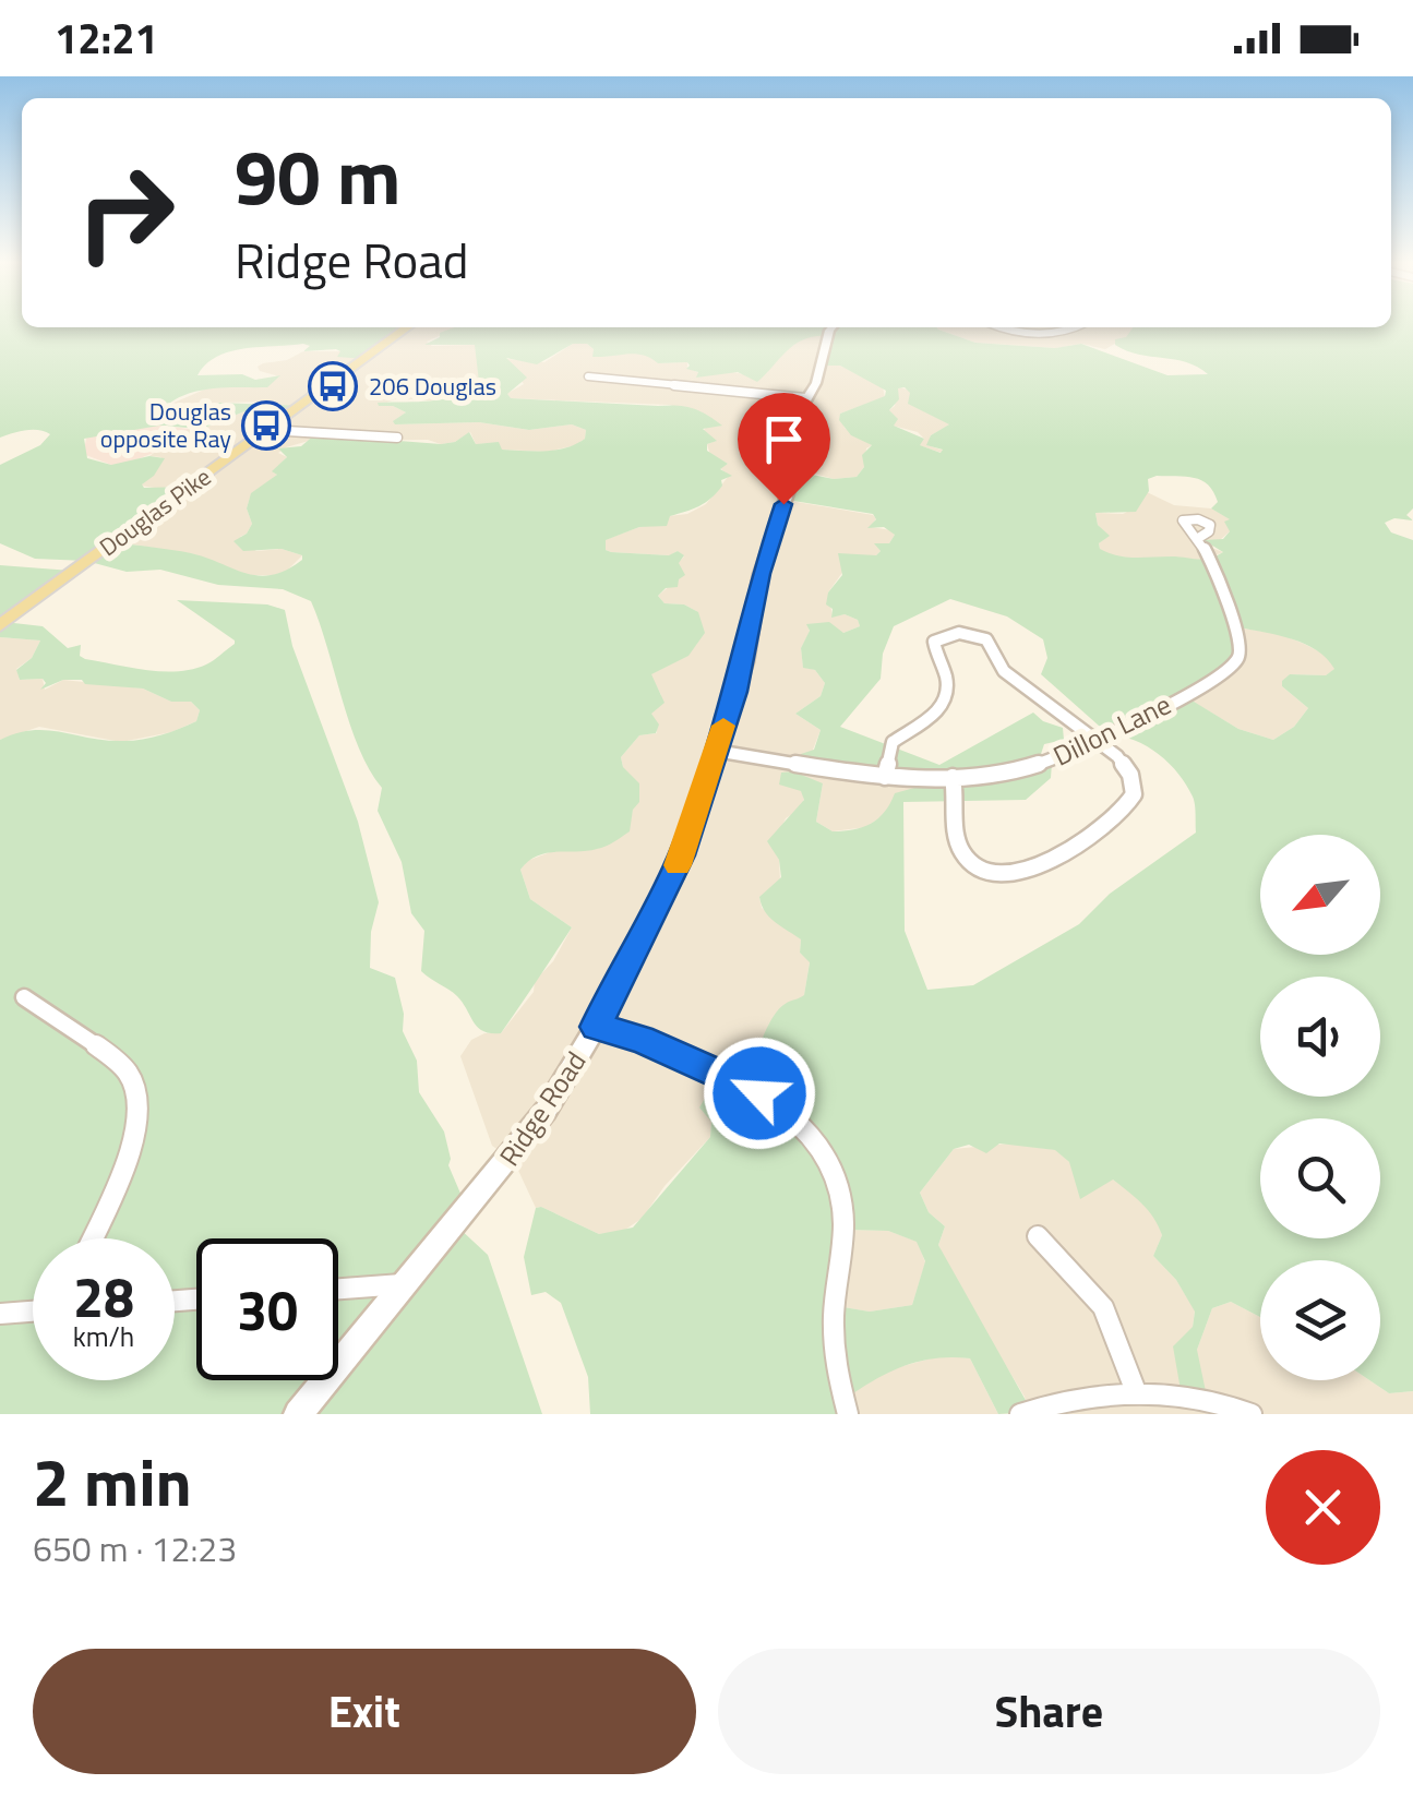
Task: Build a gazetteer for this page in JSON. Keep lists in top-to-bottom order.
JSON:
{
  "streets": {
    "main road": ["Douglas Pike"],
    "street": ["Dillon Lane", "Ridge Road"]
  },
  "crossings": [
    ["Dillon Lane", "Ridge Road"]
  ],
  "places": {
    "bus stop": ["206 Douglas", "Douglas opposite Ray"]
  },
  "north": "bottom left",
  "page": {
    "status": "12:21",
    "turn": ["90 m", "Ridge Road"],
    "speed": "28 km/h",
    "limit": "30",
    "heading": ["2 min", "650 m · 12:23"],
    "buttons": ["Exit", "Share"]
  }
}
